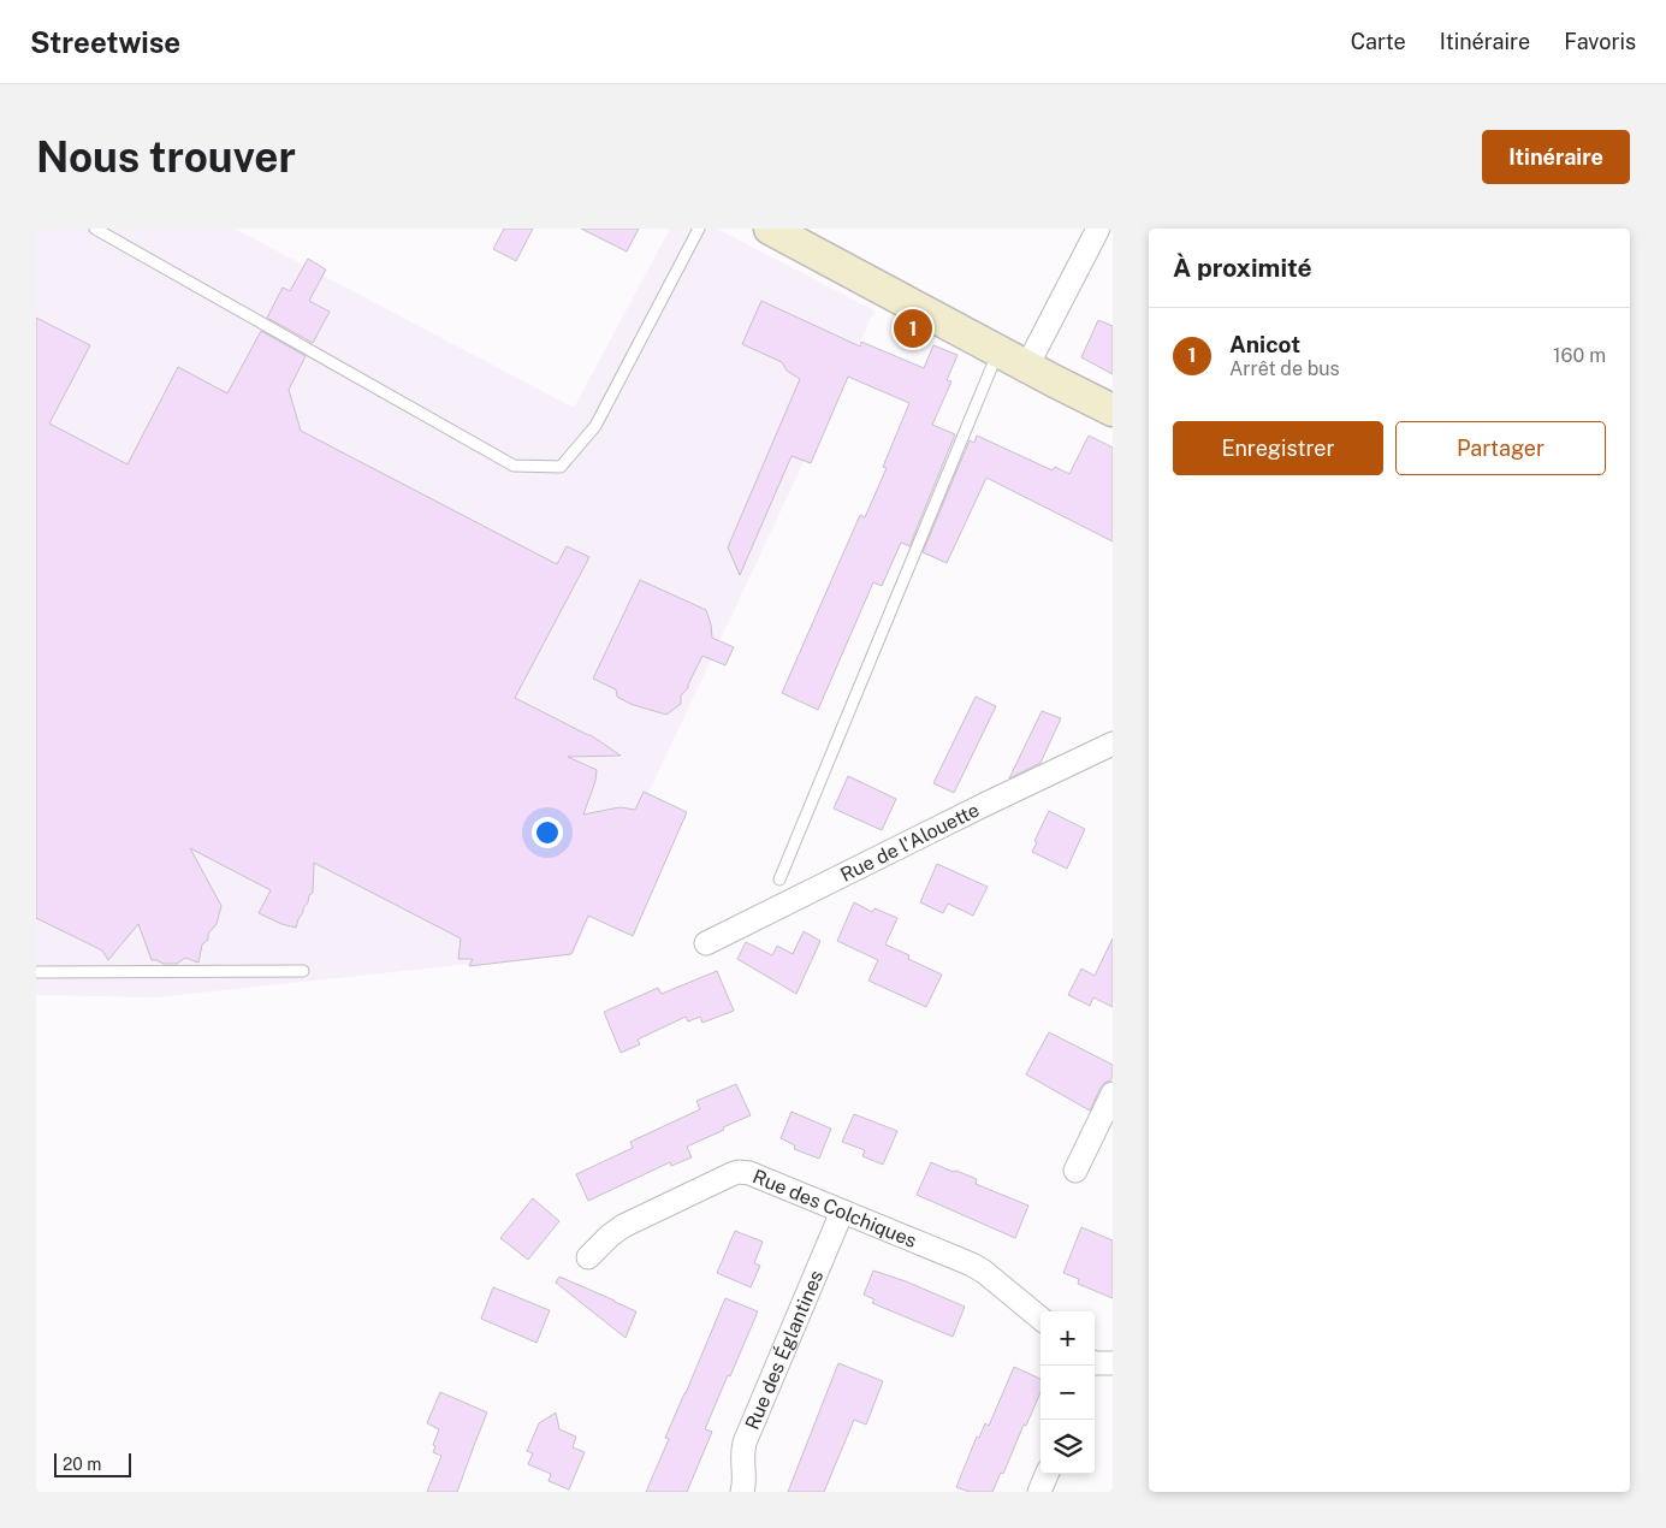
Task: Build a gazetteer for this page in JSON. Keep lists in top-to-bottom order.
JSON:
{
  "streets": {
    "street": ["Rue de l'Alouette", "Rue des Colchiques", "Rue des Églantines"]
  },
  "crossings": [
    ["Rue des Colchiques", "Rue des Églantines"]
  ],
  "scale_bar": "20 m",
  "page": {
    "header": "Streetwise",
    "nav": ["Carte", "Itinéraire", "Favoris"],
    "buttons": [
      "Itinéraire",
      ["Enregistrer", "Partager"]
    ],
    "title": "Nous trouver",
    "heading": "À proximité",
    "pins": "1",
    "list": [
      {
        "mark": "1",
        "name": "Anicot",
        "note": "Arrêt de bus",
        "value": "160 m"
      }
    ],
    "map_buttons": ["+", "−"],
    "scale": "20 m"
  }
}
